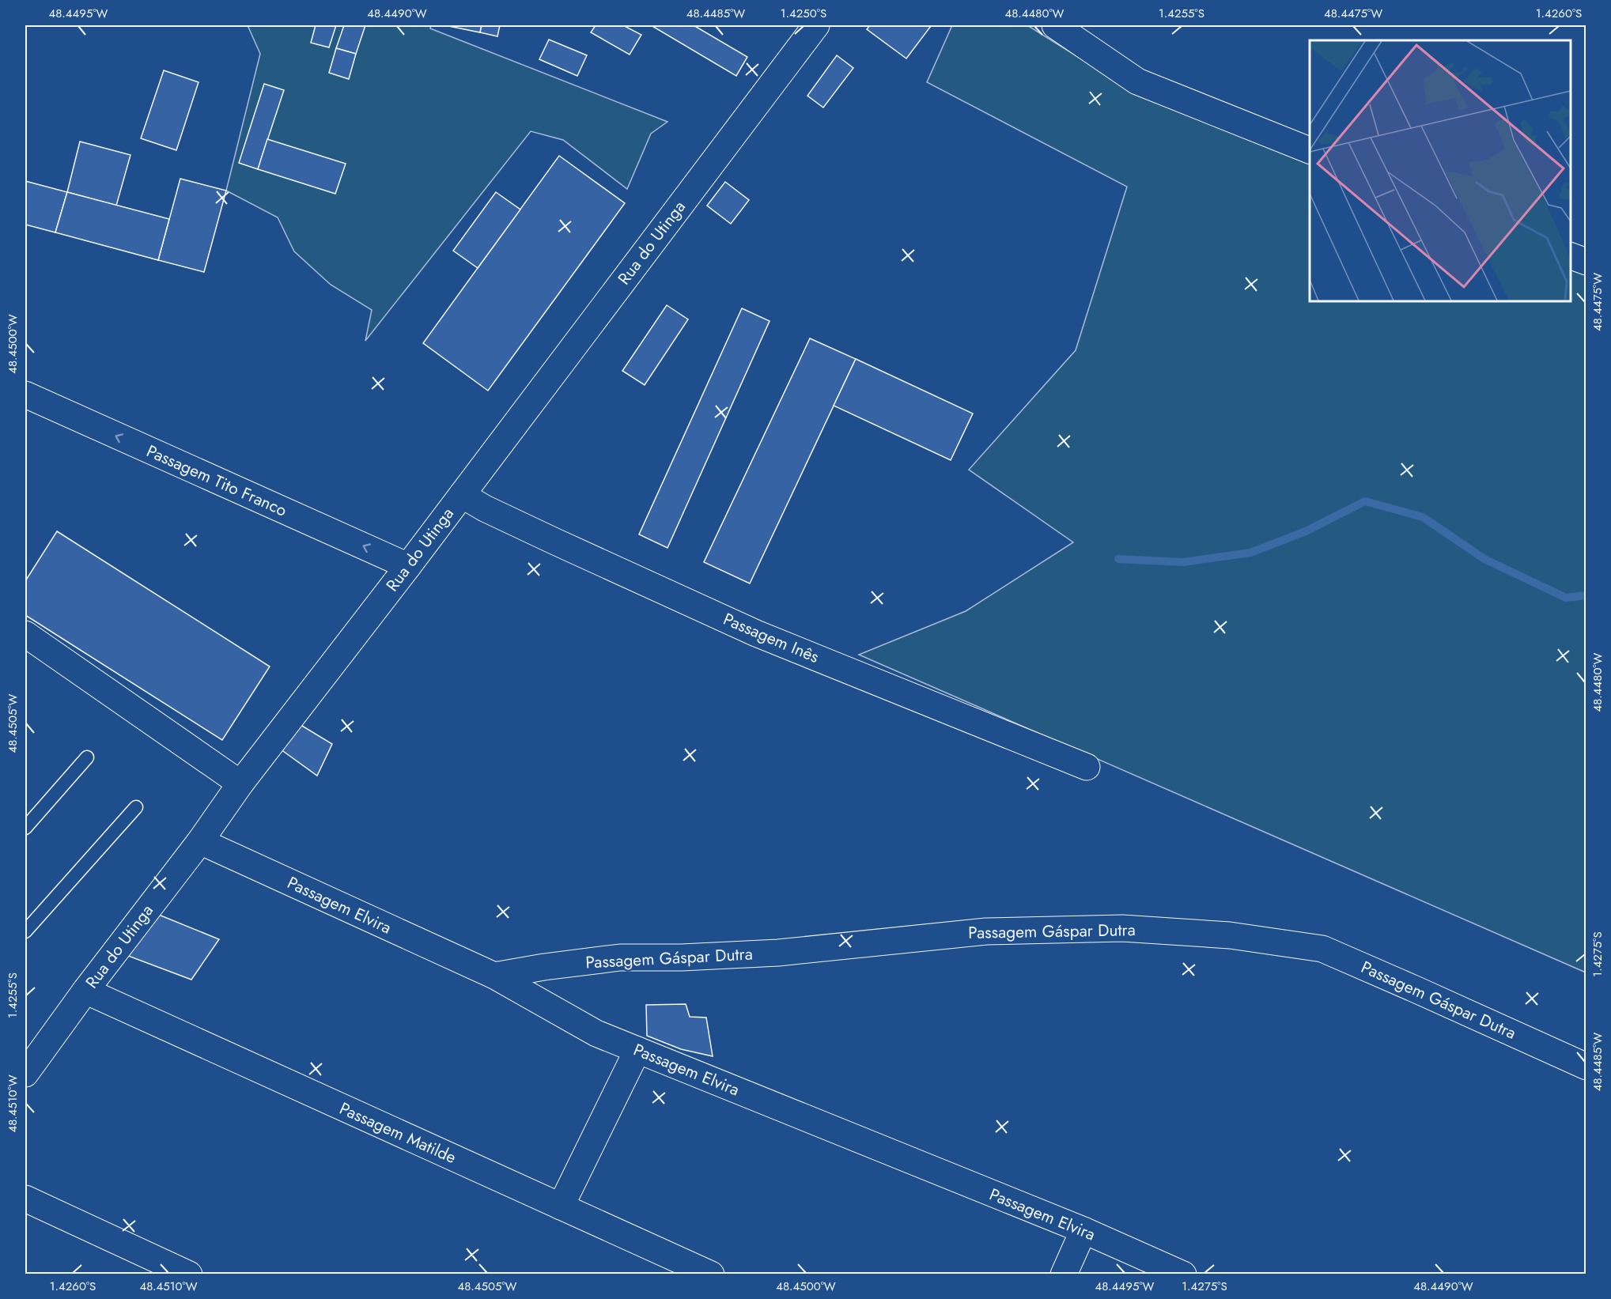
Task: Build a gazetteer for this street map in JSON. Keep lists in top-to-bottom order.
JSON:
{
  "streets": {
    "street": [
      "Rua do Utinga",
      "Passagem Tito Franco",
      "Passagem Inês",
      "Passagem Elvira",
      "Passagem Gáspar Dutra",
      "Passagem Matilde"
    ]
  },
  "crossings": [
    ["Rua do Utinga", "Passagem Tito Franco"],
    ["Rua do Utinga", "Passagem Inês"],
    ["Rua do Utinga", "Passagem Elvira"],
    ["Rua do Utinga", "Passagem Matilde"],
    ["Passagem Elvira", "Passagem Gáspar Dutra"]
  ],
  "one_way": ["Passagem Tito Franco"],
  "coordinates": [
    "48.4495°W",
    "48.4490°W",
    "48.4485°W",
    "1.4250°S",
    "48.4480°W",
    "1.4255°S",
    "48.4475°W",
    "1.4260°S",
    "48.4500°W",
    "48.4505°W",
    "1.4275°S",
    "48.4510°W"
  ]
}
